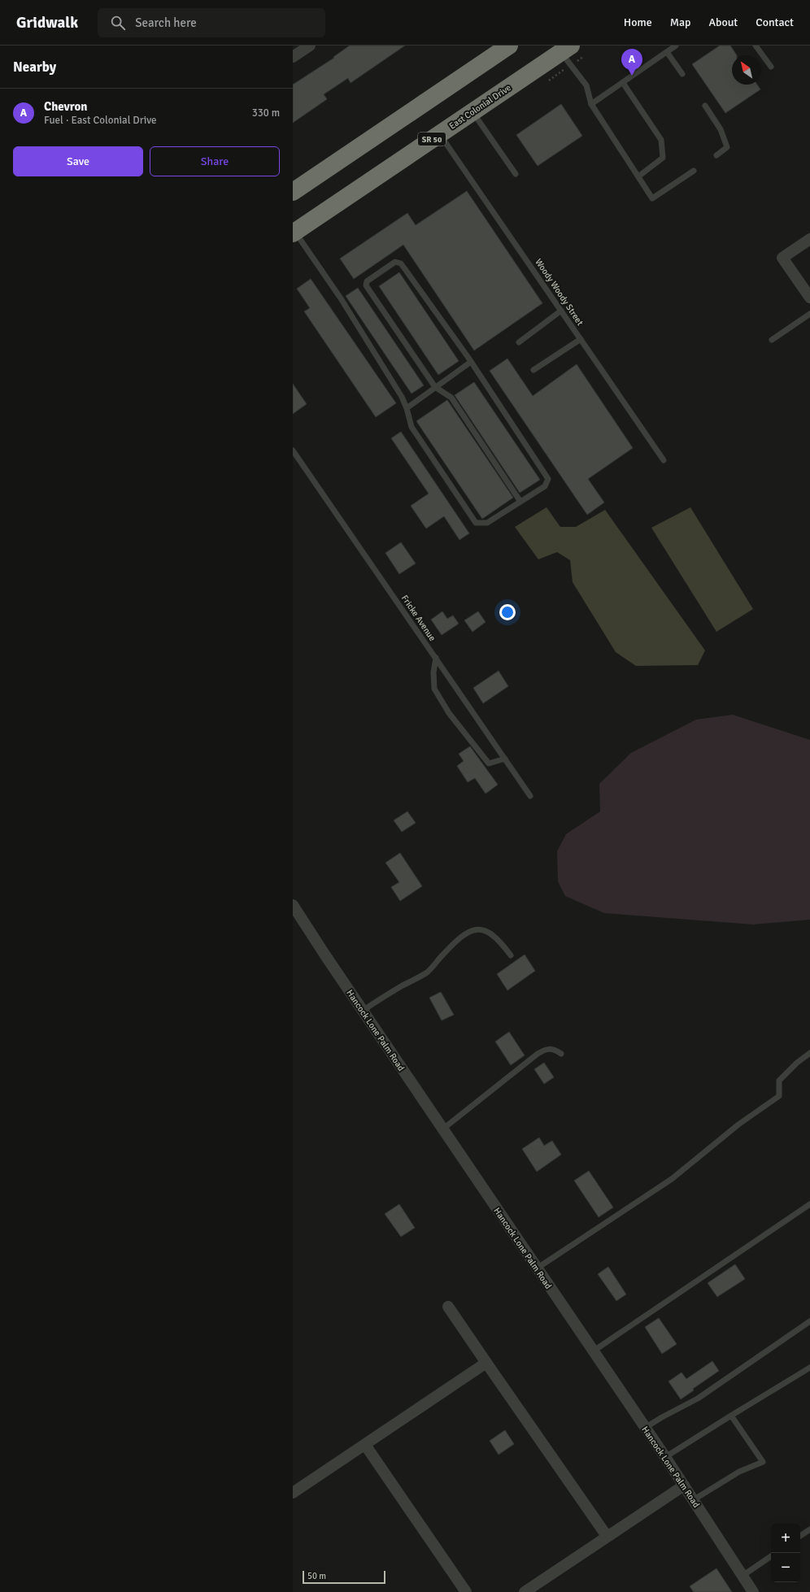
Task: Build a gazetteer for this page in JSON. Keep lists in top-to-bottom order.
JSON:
{
  "streets": {
    "highway": ["East Colonial Drive", "SR 50"],
    "street": ["Hancock Lone Palm Road"],
    "lane": ["Woody Woody Street", "Fricke Avenue"]
  },
  "crossings": [
    ["East Colonial Drive", "Woody Woody Street"]
  ],
  "scale_bar": "50 m",
  "north": "top left",
  "page": {
    "header": "Gridwalk",
    "search": "Search here",
    "nav": [
      "Home",
      "Map",
      "About",
      "Contact"
    ],
    "heading": "Nearby",
    "pins": "A",
    "list": [
      {
        "mark": "A",
        "name": "Chevron",
        "note": "Fuel · East Colonial Drive",
        "value": "330 m"
      }
    ],
    "buttons": ["Save", "Share"],
    "map_buttons": ["+", "−"],
    "scale": "50 m"
  }
}
